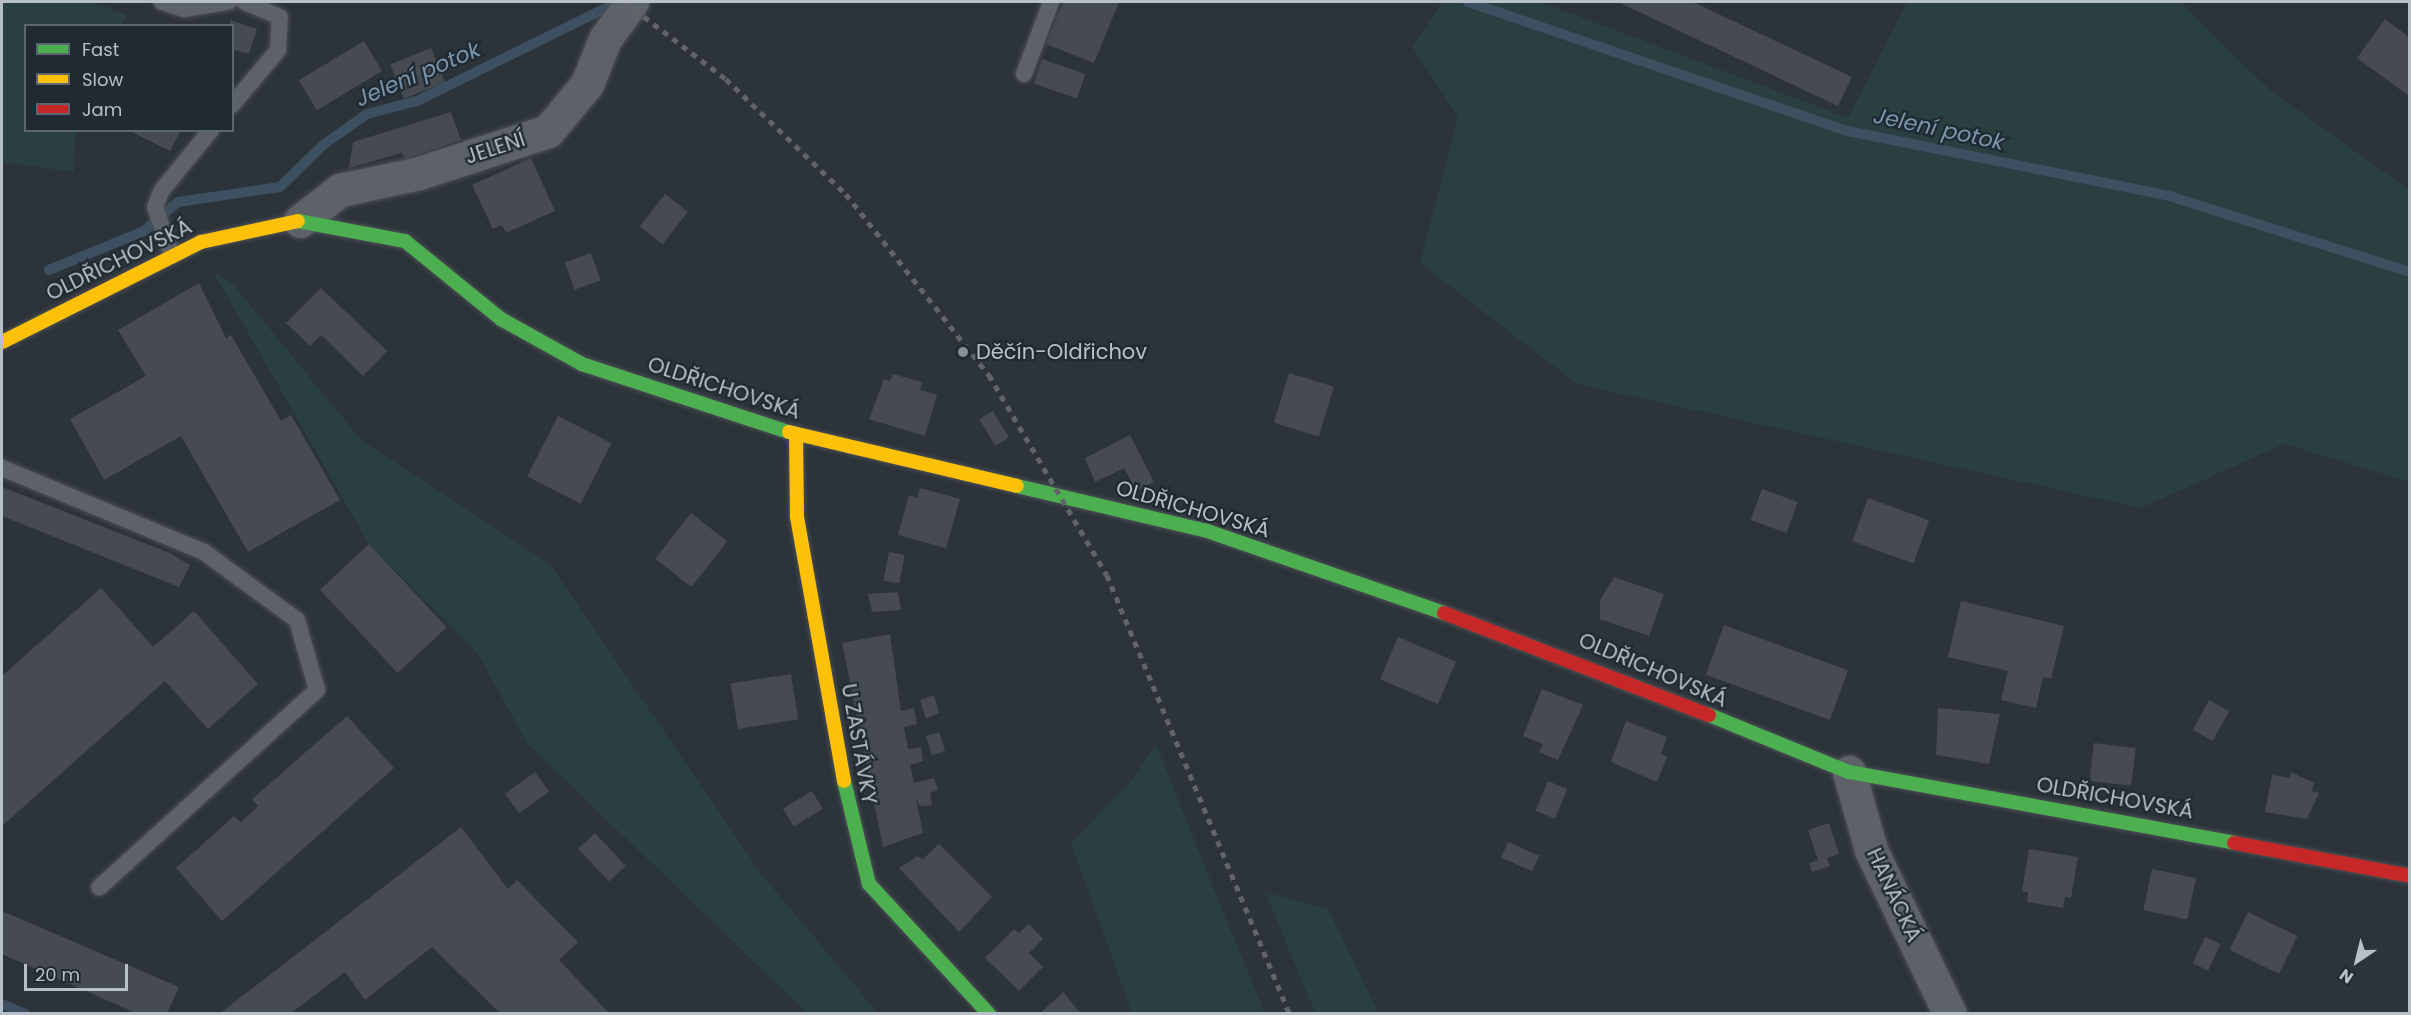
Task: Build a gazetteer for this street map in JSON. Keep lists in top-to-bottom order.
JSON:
{
  "streets": {
    "street": [
      "JELENÍ",
      "OLDŘICHOVSKÁ",
      "U ZASTÁVKY",
      "HANÁCKÁ"
    ]
  },
  "crossings": [
    ["JELENÍ", "OLDŘICHOVSKÁ"],
    ["OLDŘICHOVSKÁ", "U ZASTÁVKY"],
    ["OLDŘICHOVSKÁ", "HANÁCKÁ"]
  ],
  "water": ["Jelení potok"],
  "places": ["Děčín-Oldřichov"],
  "legend": ["Fast", "Slow", "Jam"],
  "scale_bar": "20 m",
  "north": "bottom left"
}
